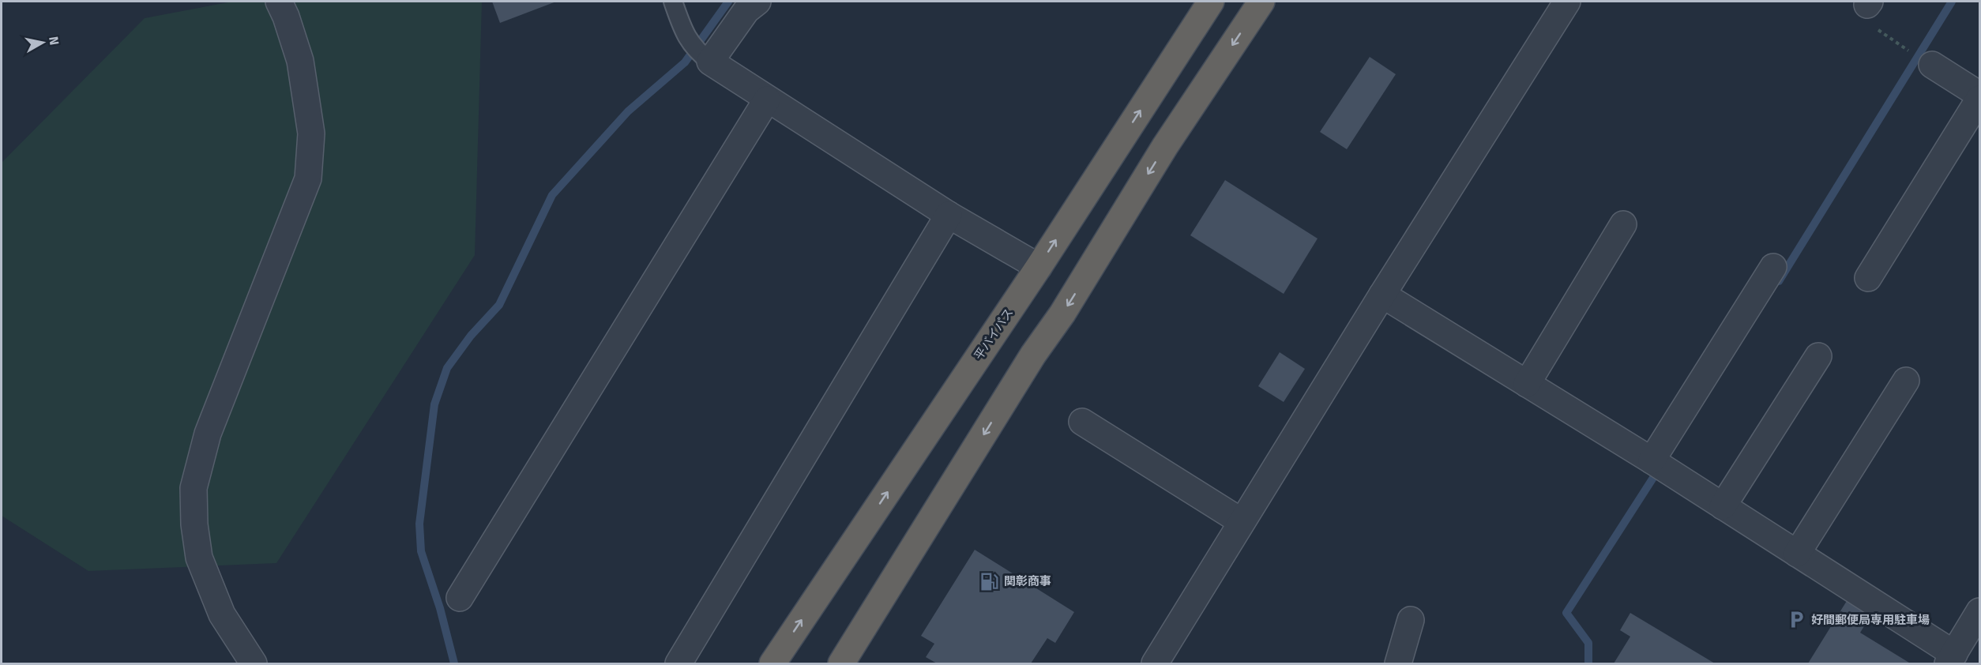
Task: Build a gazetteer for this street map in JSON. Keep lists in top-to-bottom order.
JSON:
{
  "streets": {
    "highway": ["平バイパス"]
  },
  "places": {
    "fuel station": ["関彰商事"],
    "parking": ["好間郵便局専用駐車場"]
  },
  "north": "right"
}
